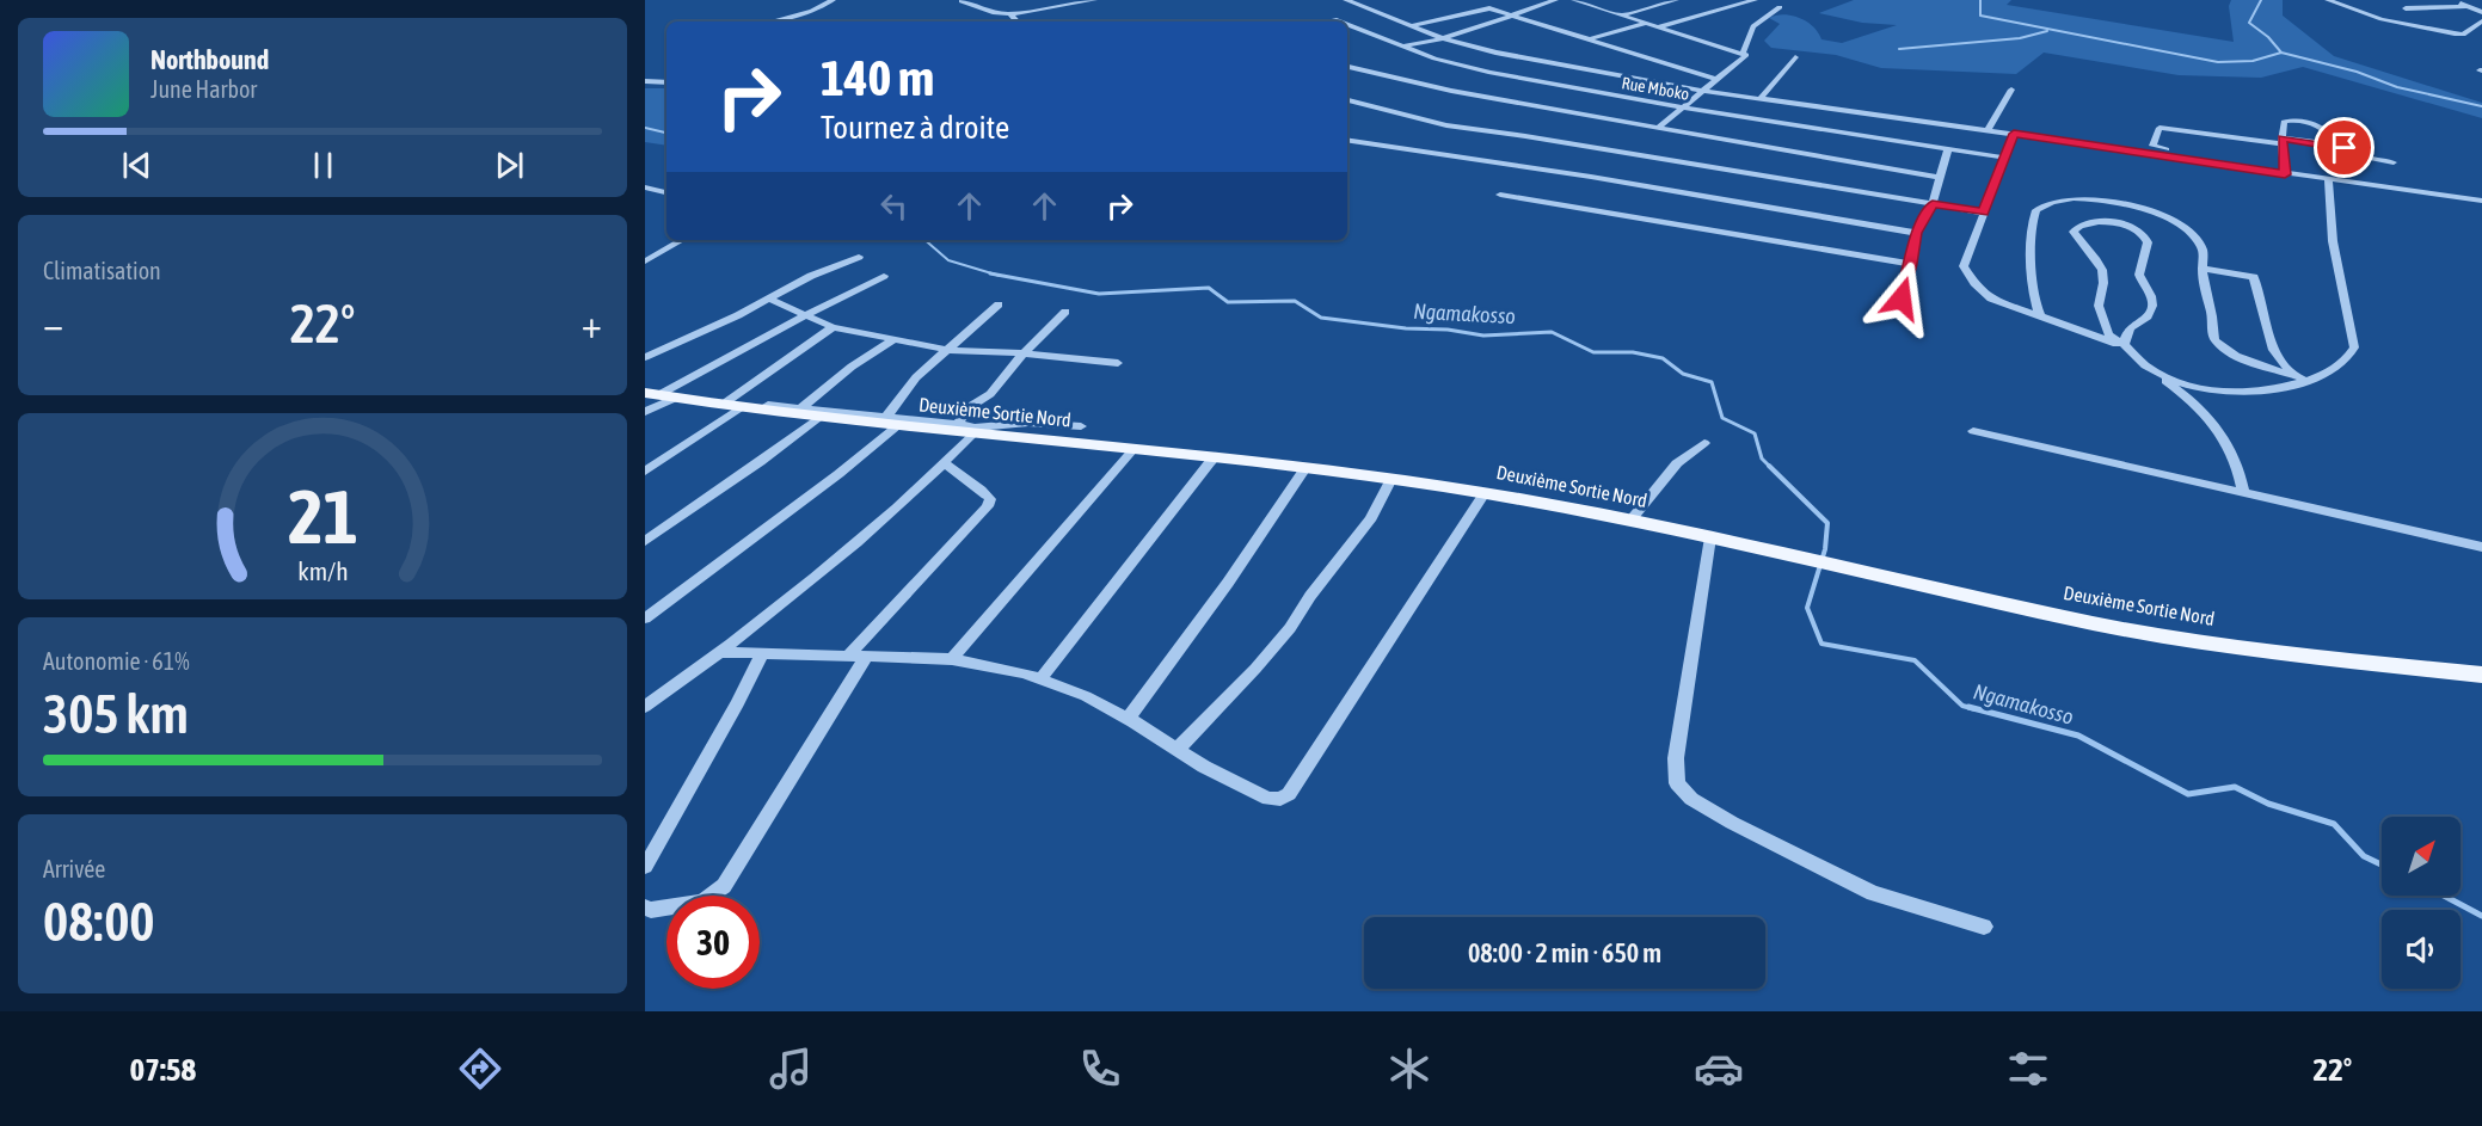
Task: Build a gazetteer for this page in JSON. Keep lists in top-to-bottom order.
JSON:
{
  "streets": {
    "main road": ["Deuxième Sortie Nord"],
    "street": ["Rue Mboko"]
  },
  "water": ["Ngamakosso"],
  "north": "top right",
  "page": {
    "turn": ["140 m", "Tournez à droite"],
    "song": ["Northbound", "June Harbor"],
    "tile": [
      "Climatisation",
      ["Autonomie · 61%", "305 km"],
      ["Arrivée", "08:00"]
    ],
    "heat": ["−", "22°", "+"],
    "limit": "30",
    "trip": "08:00 · 2 min · 650 m",
    "tabs": ["07:58", "22°"],
    "gauge": ["21", "km/h"]
  }
}
